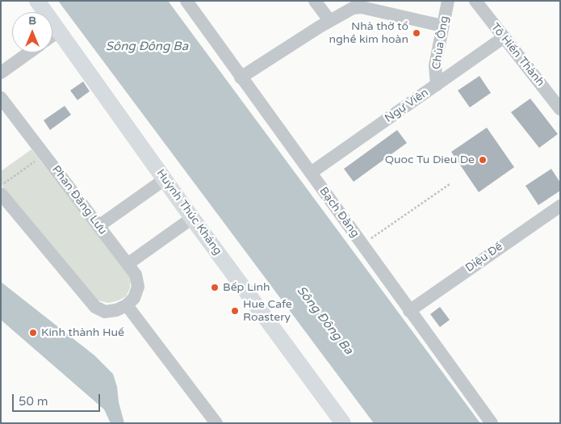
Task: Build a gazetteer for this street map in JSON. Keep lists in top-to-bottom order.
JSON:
{
  "streets": {
    "main road": ["Huỳnh Thúc Kháng"],
    "street": [
      "Chùa Ông",
      "Tô Hiến Thành",
      "Ngự Viên",
      "Phan Đăng Lưu",
      "Bạch Đằng",
      "Diệu Đế"
    ]
  },
  "crossings": [
    ["Chùa Ông", "Ngự Viên"],
    ["Tô Hiến Thành", "Ngự Viên"],
    ["Ngự Viên", "Bạch Đằng"],
    ["Bạch Đằng", "Diệu Đế"]
  ],
  "water": ["Sông Đông Ba"],
  "places": [
    "Nhà thờ tổ nghề kim hoàn",
    "Quoc Tu Dieu De",
    "Bếp Linh",
    "Hue Cafe Roastery",
    "Kinh thành Huế"
  ],
  "scale_bar": "50 m",
  "north": "top"
}
